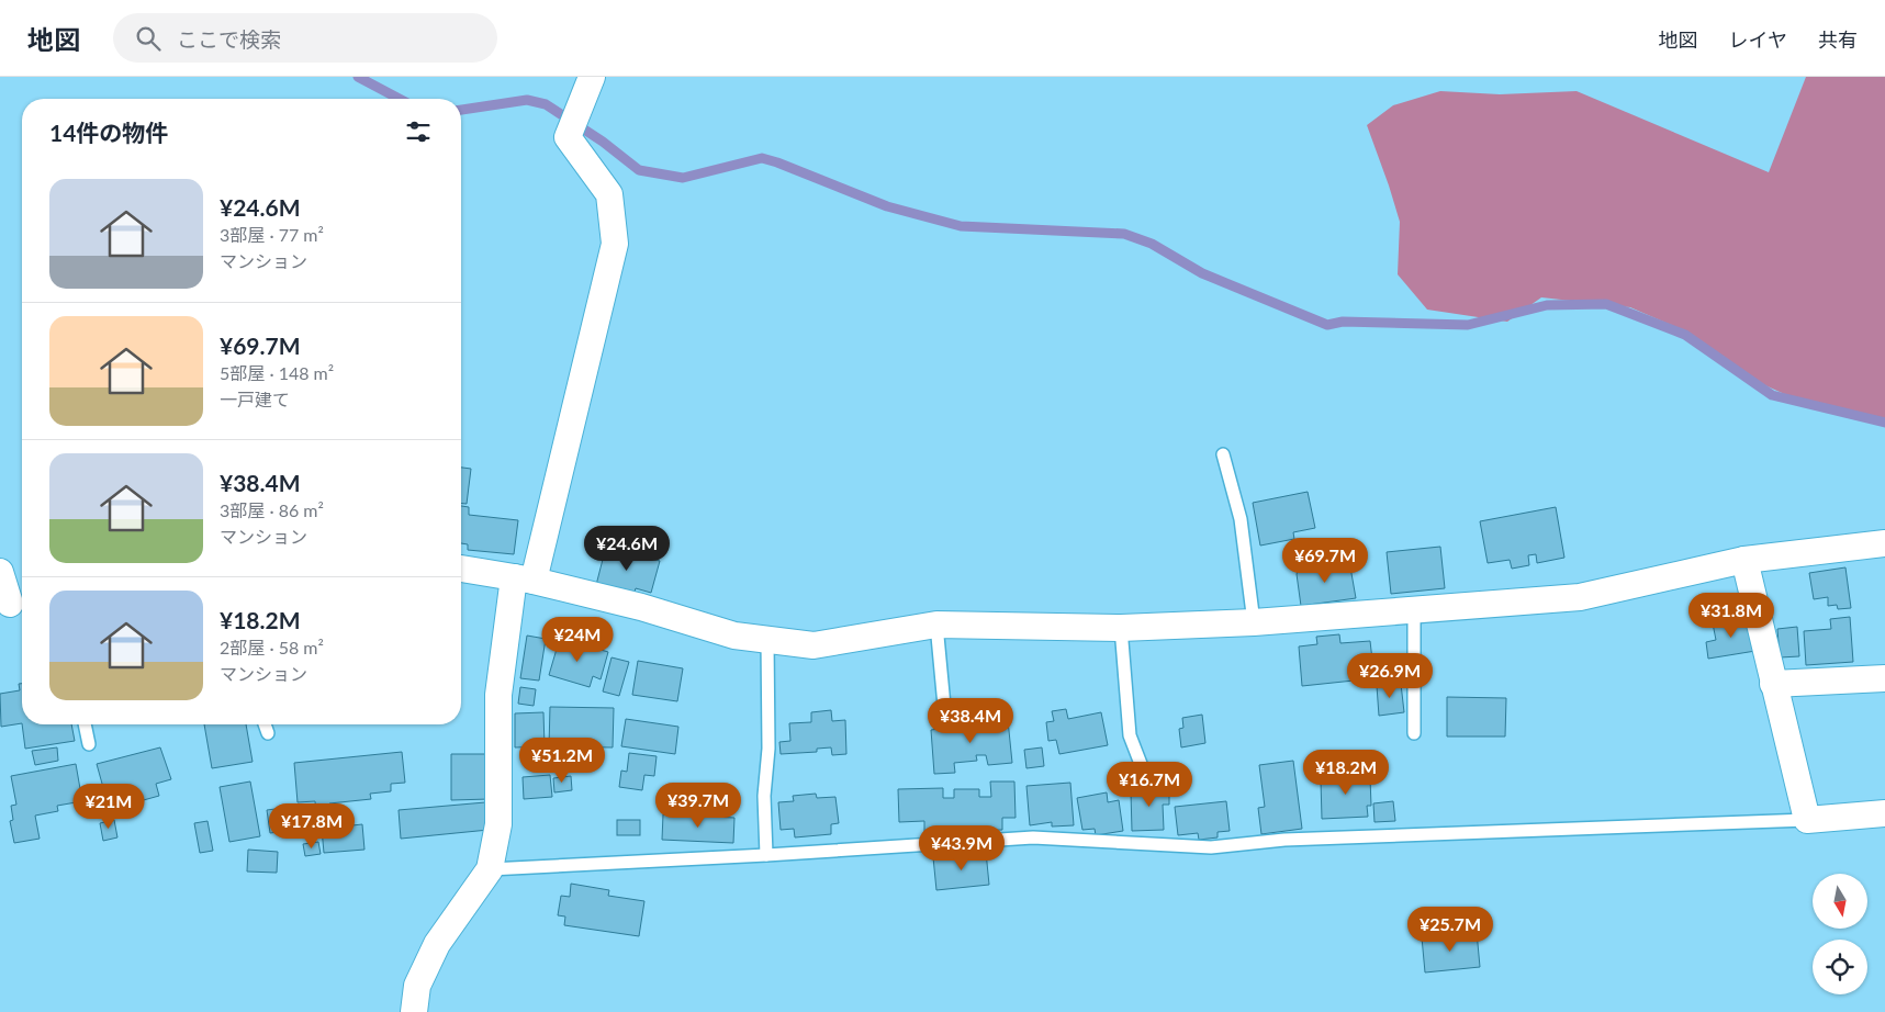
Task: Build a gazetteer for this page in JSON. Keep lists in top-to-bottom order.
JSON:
{
  "north": "bottom",
  "page": {
    "header": "地図",
    "search": "ここで検索",
    "nav": ["地図", "レイヤ", "共有"],
    "heading": "14件の物件",
    "list": [
      {
        "name": "¥24.6M",
        "note": "3部屋 · 77 m² · マンション"
      },
      {
        "name": "¥69.7M",
        "note": "5部屋 · 148 m² · 一戸建て"
      },
      {
        "name": "¥38.4M",
        "note": "3部屋 · 86 m² · マンション"
      },
      {
        "name": "¥18.2M",
        "note": "2部屋 · 58 m² · マンション"
      }
    ],
    "price": [
      "¥24.6M",
      "¥69.7M",
      "¥31.8M",
      "¥24M",
      "¥26.9M",
      "¥38.4M",
      "¥51.2M",
      "¥18.2M",
      "¥16.7M",
      "¥39.7M",
      "¥21M",
      "¥17.8M",
      "¥43.9M",
      "¥25.7M"
    ]
  }
}
